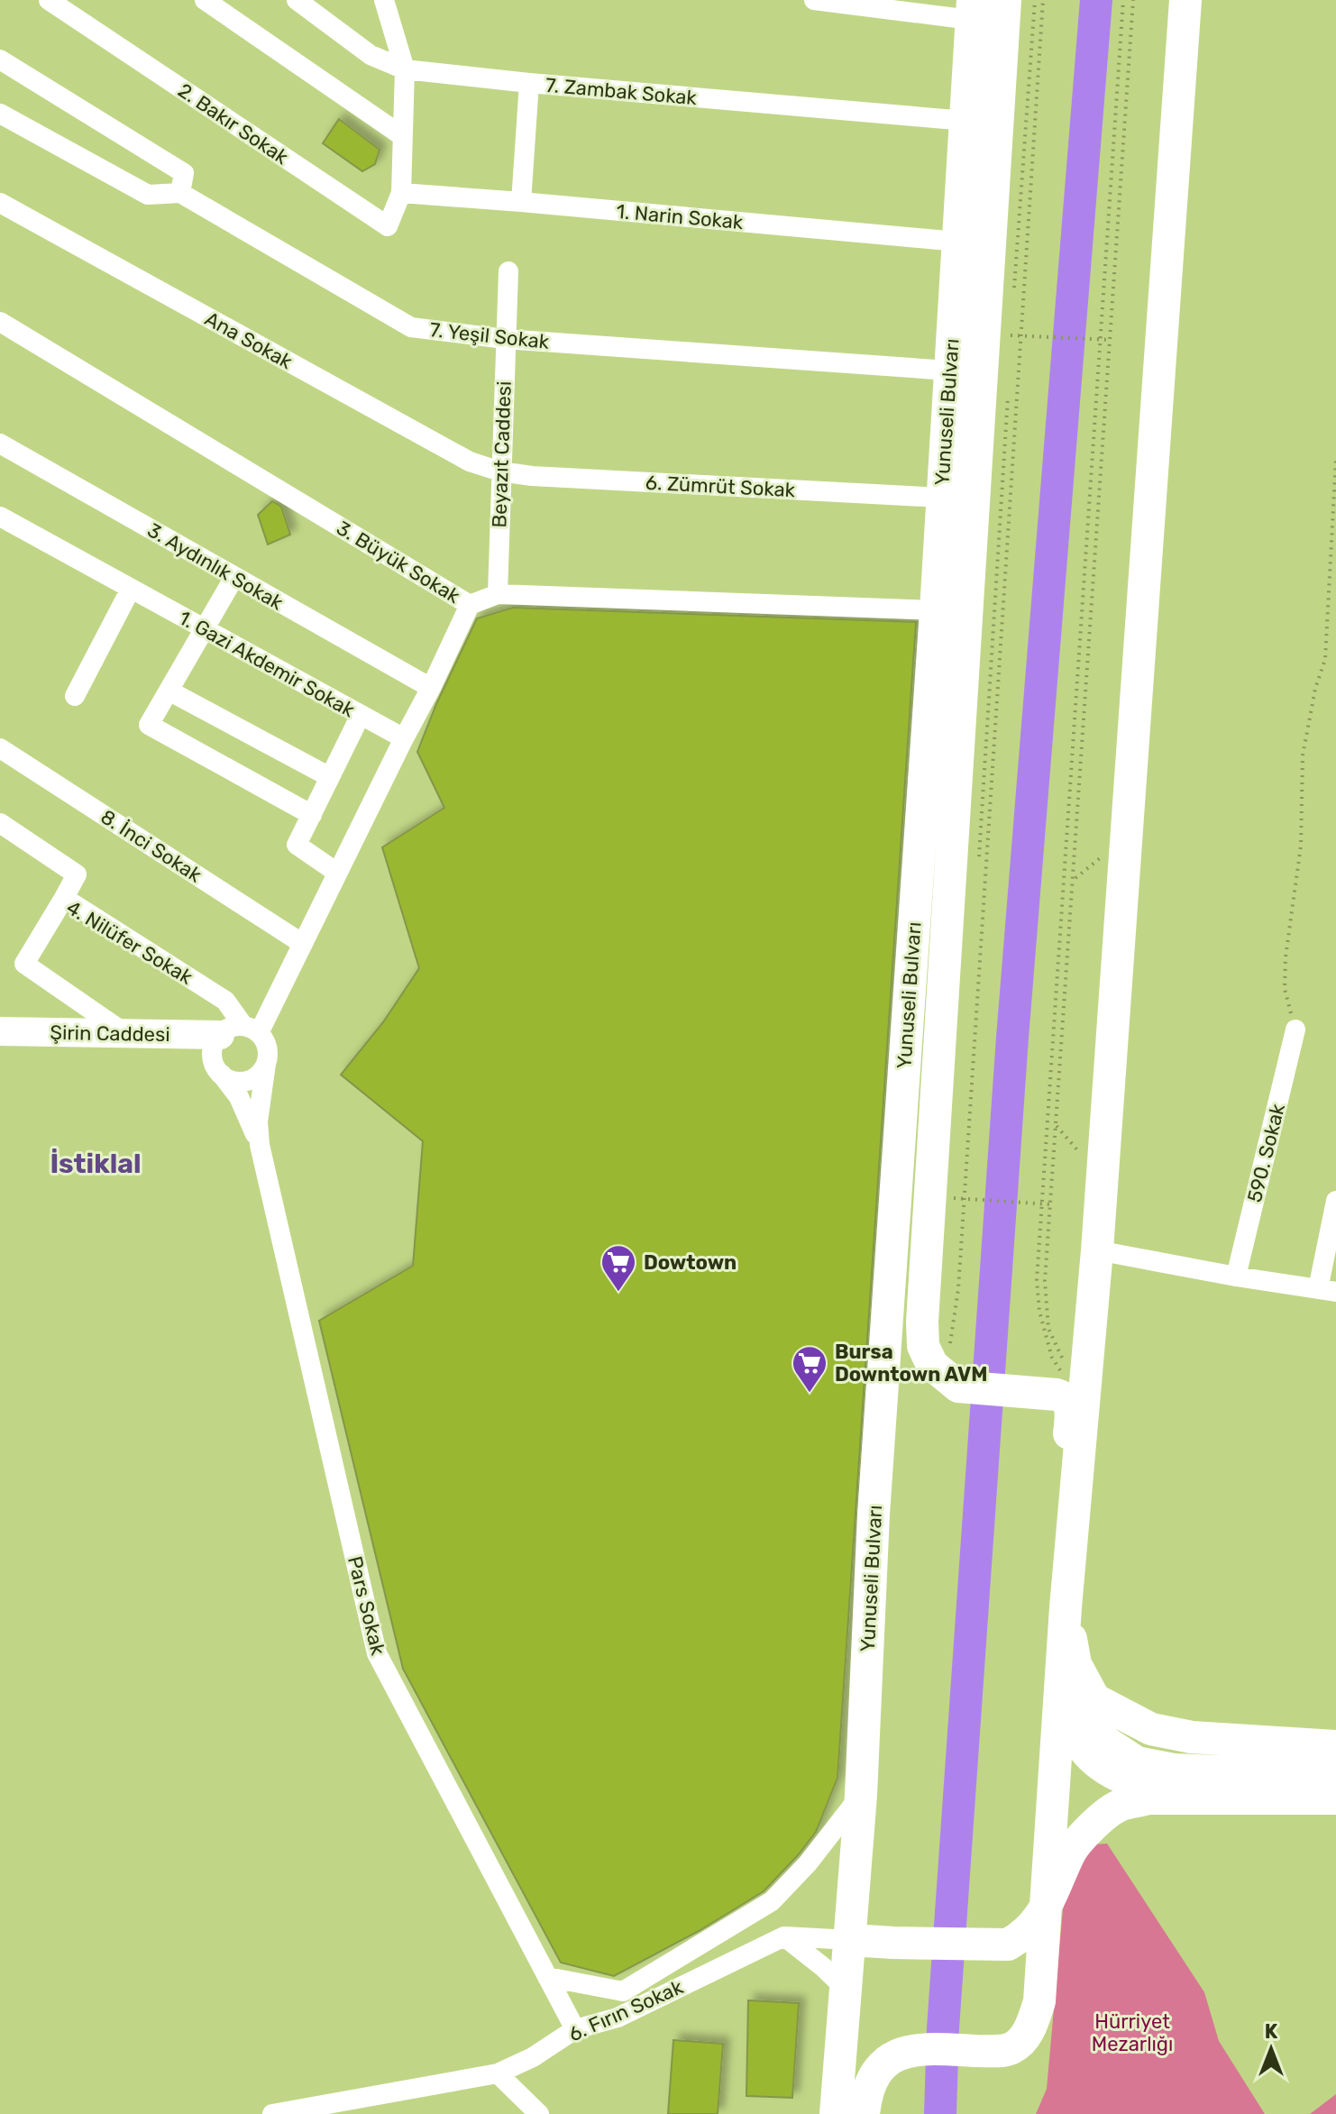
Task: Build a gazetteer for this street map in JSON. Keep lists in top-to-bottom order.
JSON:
{
  "streets": {
    "main road": ["Yunuseli Bulvarı"],
    "street": [
      "7. Zambak Sokak",
      "2. Bakır Sokak",
      "1. Narin Sokak",
      "7. Yeşil Sokak",
      "Ana Sokak",
      "Beyazıt Caddesi",
      "6. Zümrüt Sokak",
      "3. Büyük Sokak",
      "3. Aydınlık Sokak",
      "1. Gazi Akdemir Sokak",
      "8. İnci Sokak",
      "4. Nilüfer Sokak",
      "Şirin Caddesi",
      "590. Sokak",
      "Pars Sokak",
      "6. Fırın Sokak"
    ]
  },
  "crossings": [
    ["7. Zambak Sokak", "Yunuseli Bulvarı"],
    ["2. Bakır Sokak", "1. Narin Sokak"],
    ["1. Narin Sokak", "Yunuseli Bulvarı"],
    ["7. Yeşil Sokak", "Yunuseli Bulvarı"],
    ["7. Yeşil Sokak", "Beyazıt Caddesi"],
    ["Ana Sokak", "Beyazıt Caddesi"],
    ["Ana Sokak", "6. Zümrüt Sokak"],
    ["Yunuseli Bulvarı", "6. Zümrüt Sokak"],
    ["Yunuseli Bulvarı", "3. Büyük Sokak"],
    ["Yunuseli Bulvarı", "6. Fırın Sokak"],
    ["Beyazıt Caddesi", "6. Zümrüt Sokak"],
    ["Beyazıt Caddesi", "3. Büyük Sokak"],
    ["4. Nilüfer Sokak", "Şirin Caddesi"],
    ["Pars Sokak", "6. Fırın Sokak"]
  ],
  "districts": ["İstiklal"],
  "parks": ["Hürriyet Mezarlığı"],
  "places": {
    "supermarket": ["Dowtown", "Bursa Downtown AVM"]
  },
  "north": "top"
}
